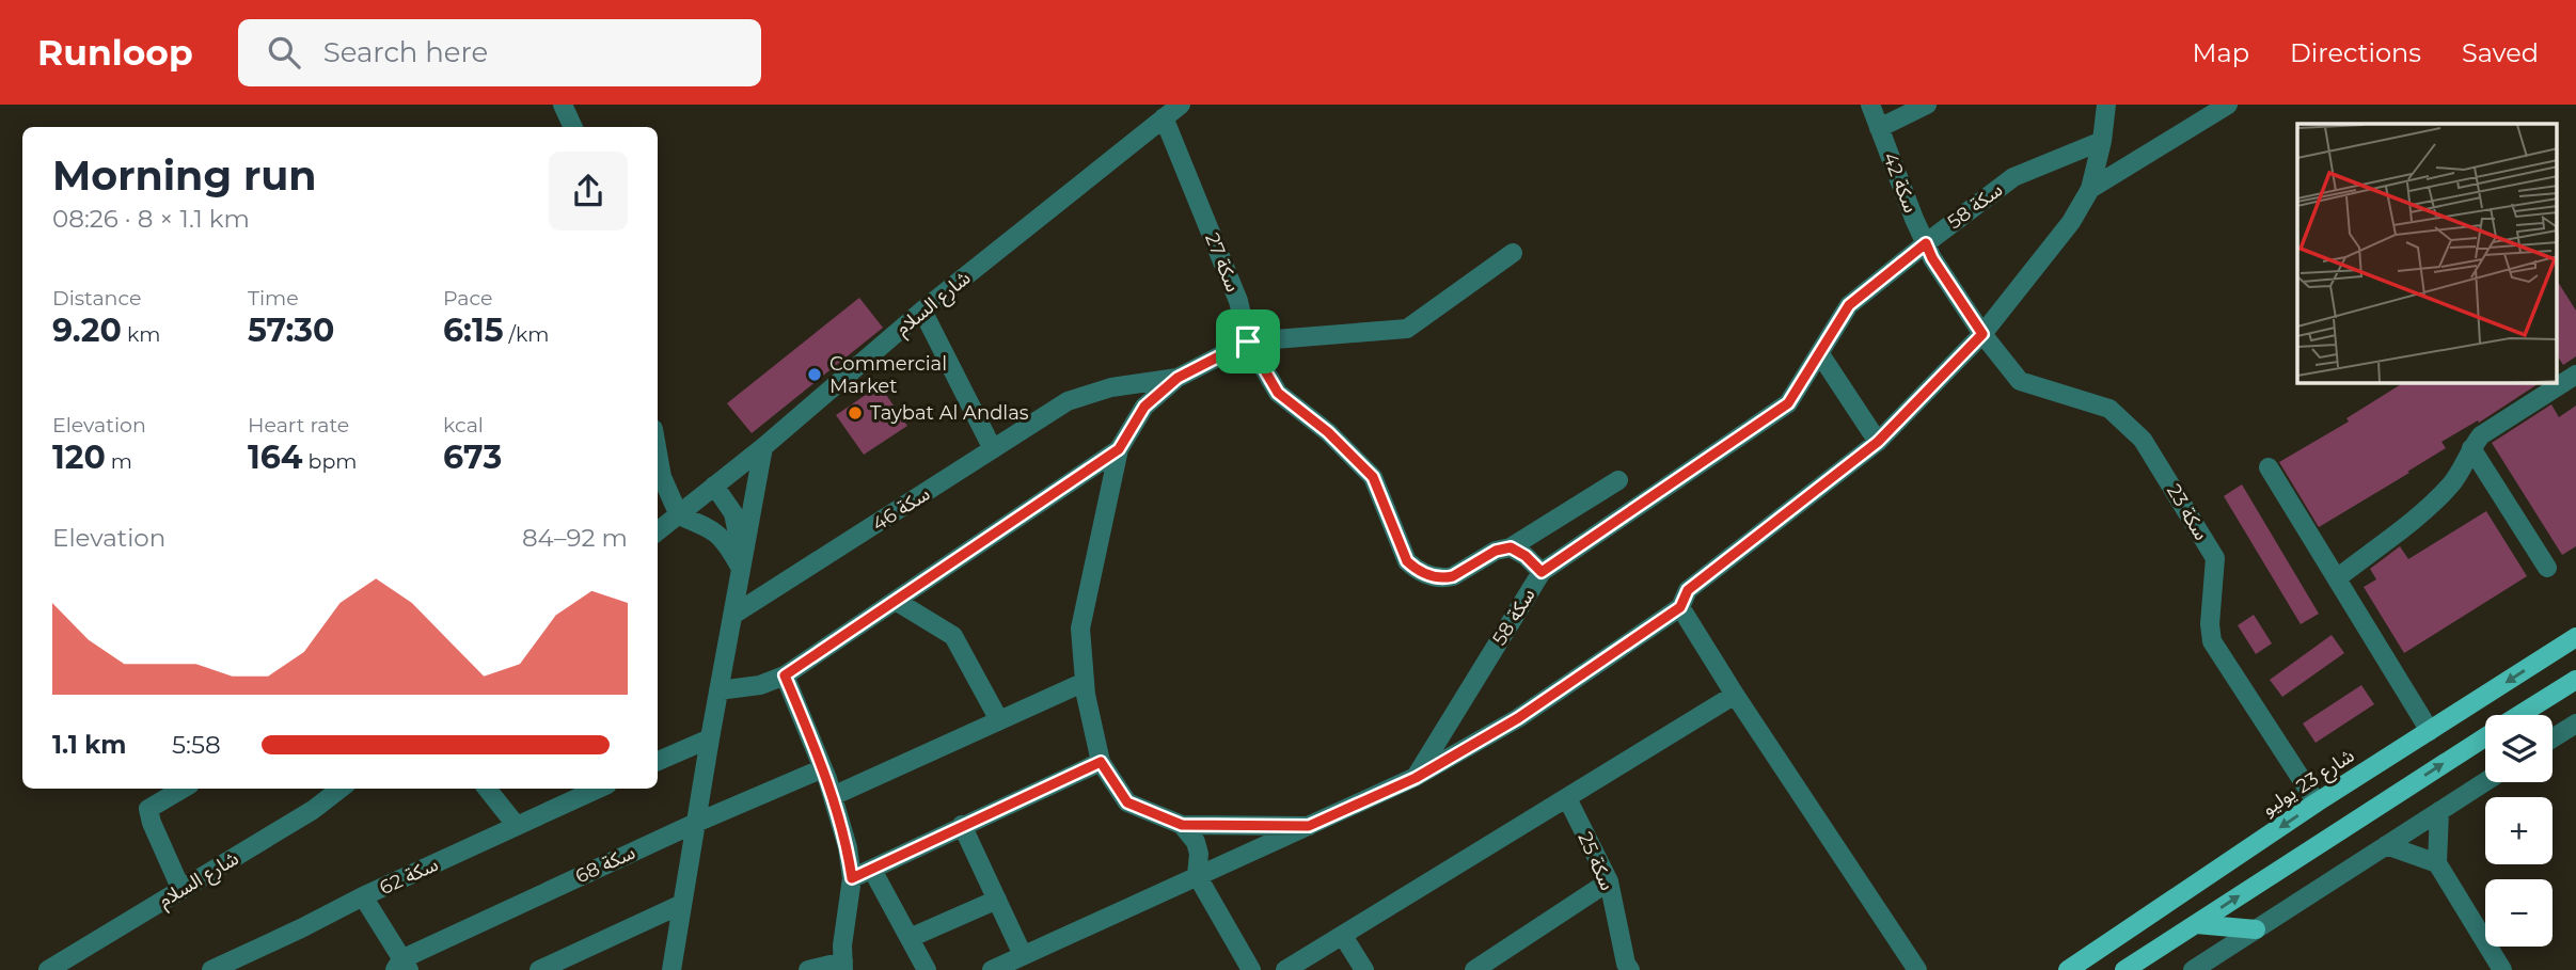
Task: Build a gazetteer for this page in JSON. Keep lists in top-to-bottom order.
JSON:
{
  "streets": {
    "main road": ["شارع 23 يوليو"],
    "street": [
      "سكة 42",
      "سكة 58",
      "سكة 27",
      "شارع السلام",
      "سكة 46",
      "سكة 23",
      "سكة 25",
      "سكة 68",
      "سكة 62"
    ]
  },
  "crossings": [
    ["سكة 42", "سكة 58"],
    ["سكة 42", "سكة 23"],
    ["سكة 27", "شارع السلام"],
    ["سكة 23", "شارع 23 يوليو"]
  ],
  "places": ["Commercial Market", "Taybat Al Andlas"],
  "page": {
    "header": "Runloop",
    "search": "Search here",
    "nav": ["Map", "Directions", "Saved"],
    "heading": ["Morning run", "08:26 · 8 × 1.1 km"],
    "stats": [
      ["Distance", "9.20 km"],
      ["Time", "57:30"],
      ["Pace", "6:15 /km"],
      ["Elevation", "120 m"],
      ["Heart rate", "164 bpm"],
      ["kcal", "673"]
    ],
    "chart": ["Elevation", "84–92 m"],
    "map_buttons": ["+", "−"],
    "list": [
      {
        "name": "1.1 km",
        "note": "5:58"
      }
    ]
  }
}
